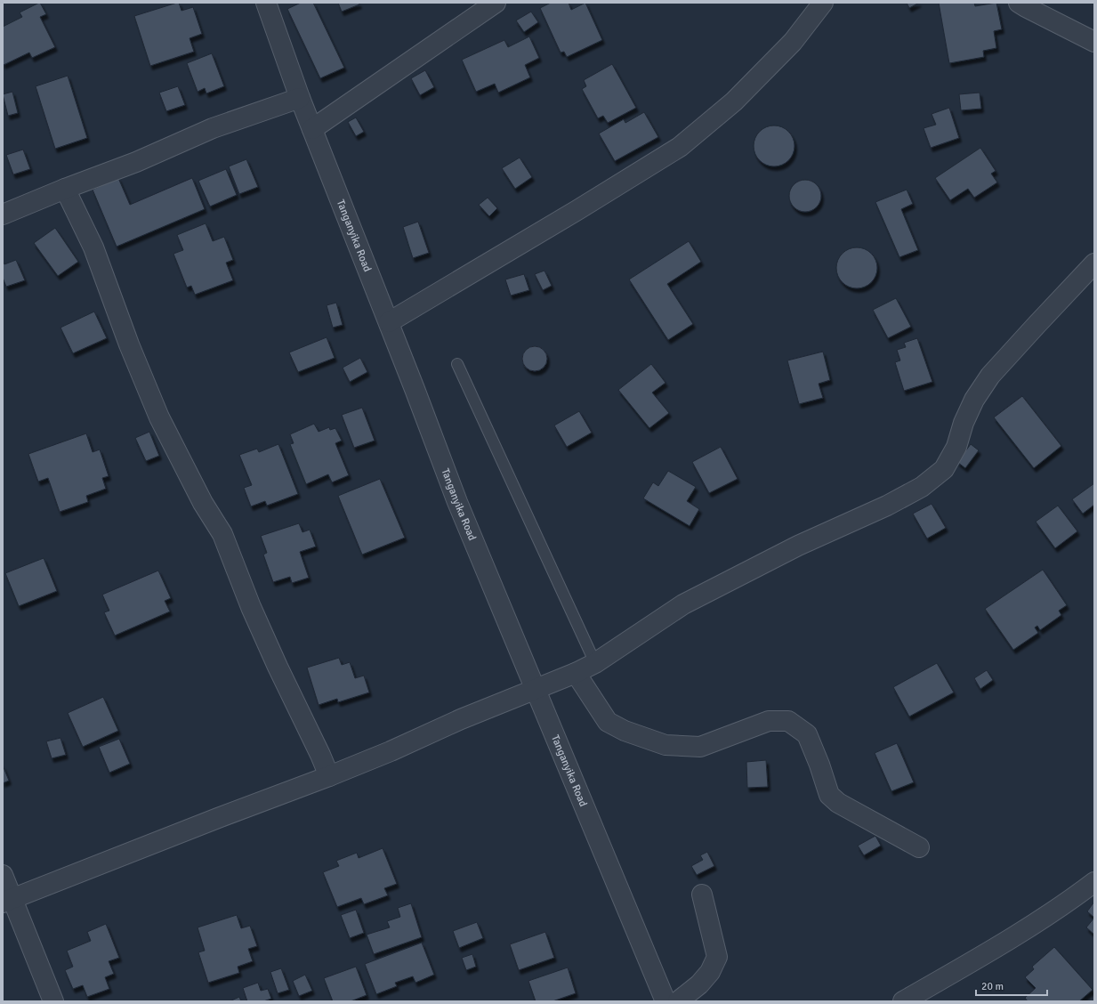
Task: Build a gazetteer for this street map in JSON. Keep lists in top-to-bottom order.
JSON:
{
  "streets": {
    "street": ["Tanganyika Road"]
  },
  "scale_bar": "20 m"
}
